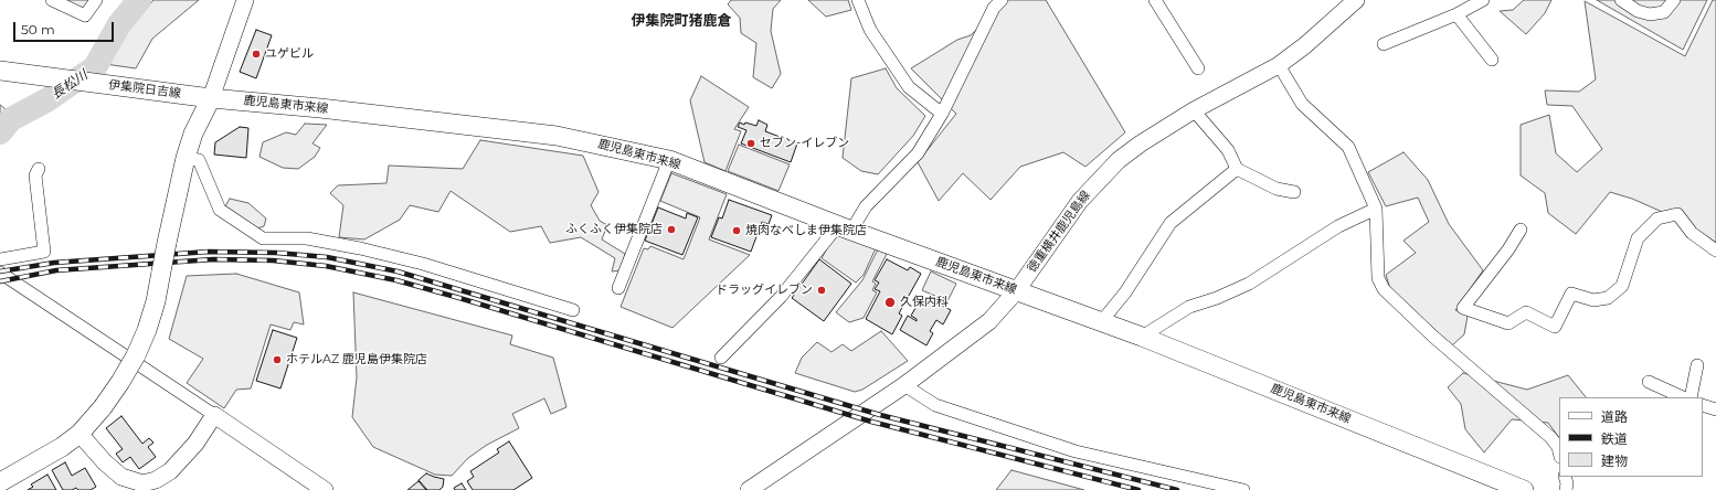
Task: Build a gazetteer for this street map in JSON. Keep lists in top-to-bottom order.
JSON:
{
  "streets": {
    "main road": ["伊集院日吉線", "鹿児島東市来線", "徳重横井鹿児島線"]
  },
  "crossings": [
    ["伊集院日吉線", "鹿児島東市来線"],
    ["鹿児島東市来線", "徳重横井鹿児島線"]
  ],
  "districts": ["伊集院町猪鹿倉"],
  "water": ["長松川"],
  "places": [
    "ユゲビル",
    "セブン-イレブン",
    "ふくふく伊集院店",
    "焼肉なべしま伊集院店",
    "ドラッグイレブン",
    "久保内科",
    "ホテルAZ 鹿児島伊集院店"
  ],
  "legend": ["道路", "鉄道", "建物"],
  "scale_bar": "50 m"
}
